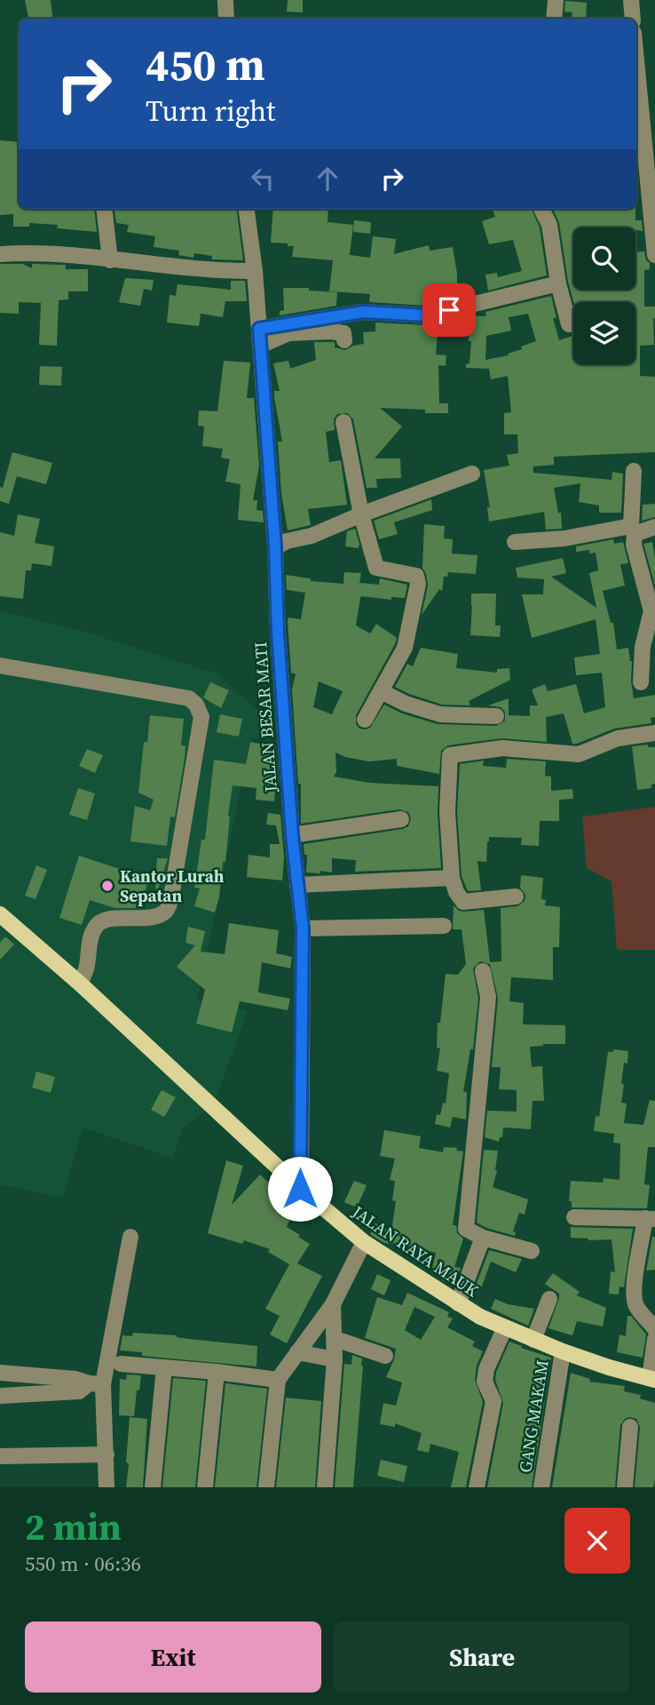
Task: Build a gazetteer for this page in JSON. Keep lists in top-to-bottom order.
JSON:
{
  "streets": {
    "main road": ["JALAN RAYA MAUK"],
    "street": ["JALAN BESAR MATI", "GANG MAKAM"]
  },
  "crossings": [
    ["JALAN BESAR MATI", "JALAN RAYA MAUK"],
    ["JALAN RAYA MAUK", "GANG MAKAM"]
  ],
  "places": ["Kantor Lurah Sepatan"],
  "page": {
    "turn": ["450 m", "Turn right"],
    "heading": ["2 min", "550 m · 06:36"],
    "buttons": ["Exit", "Share"]
  }
}
